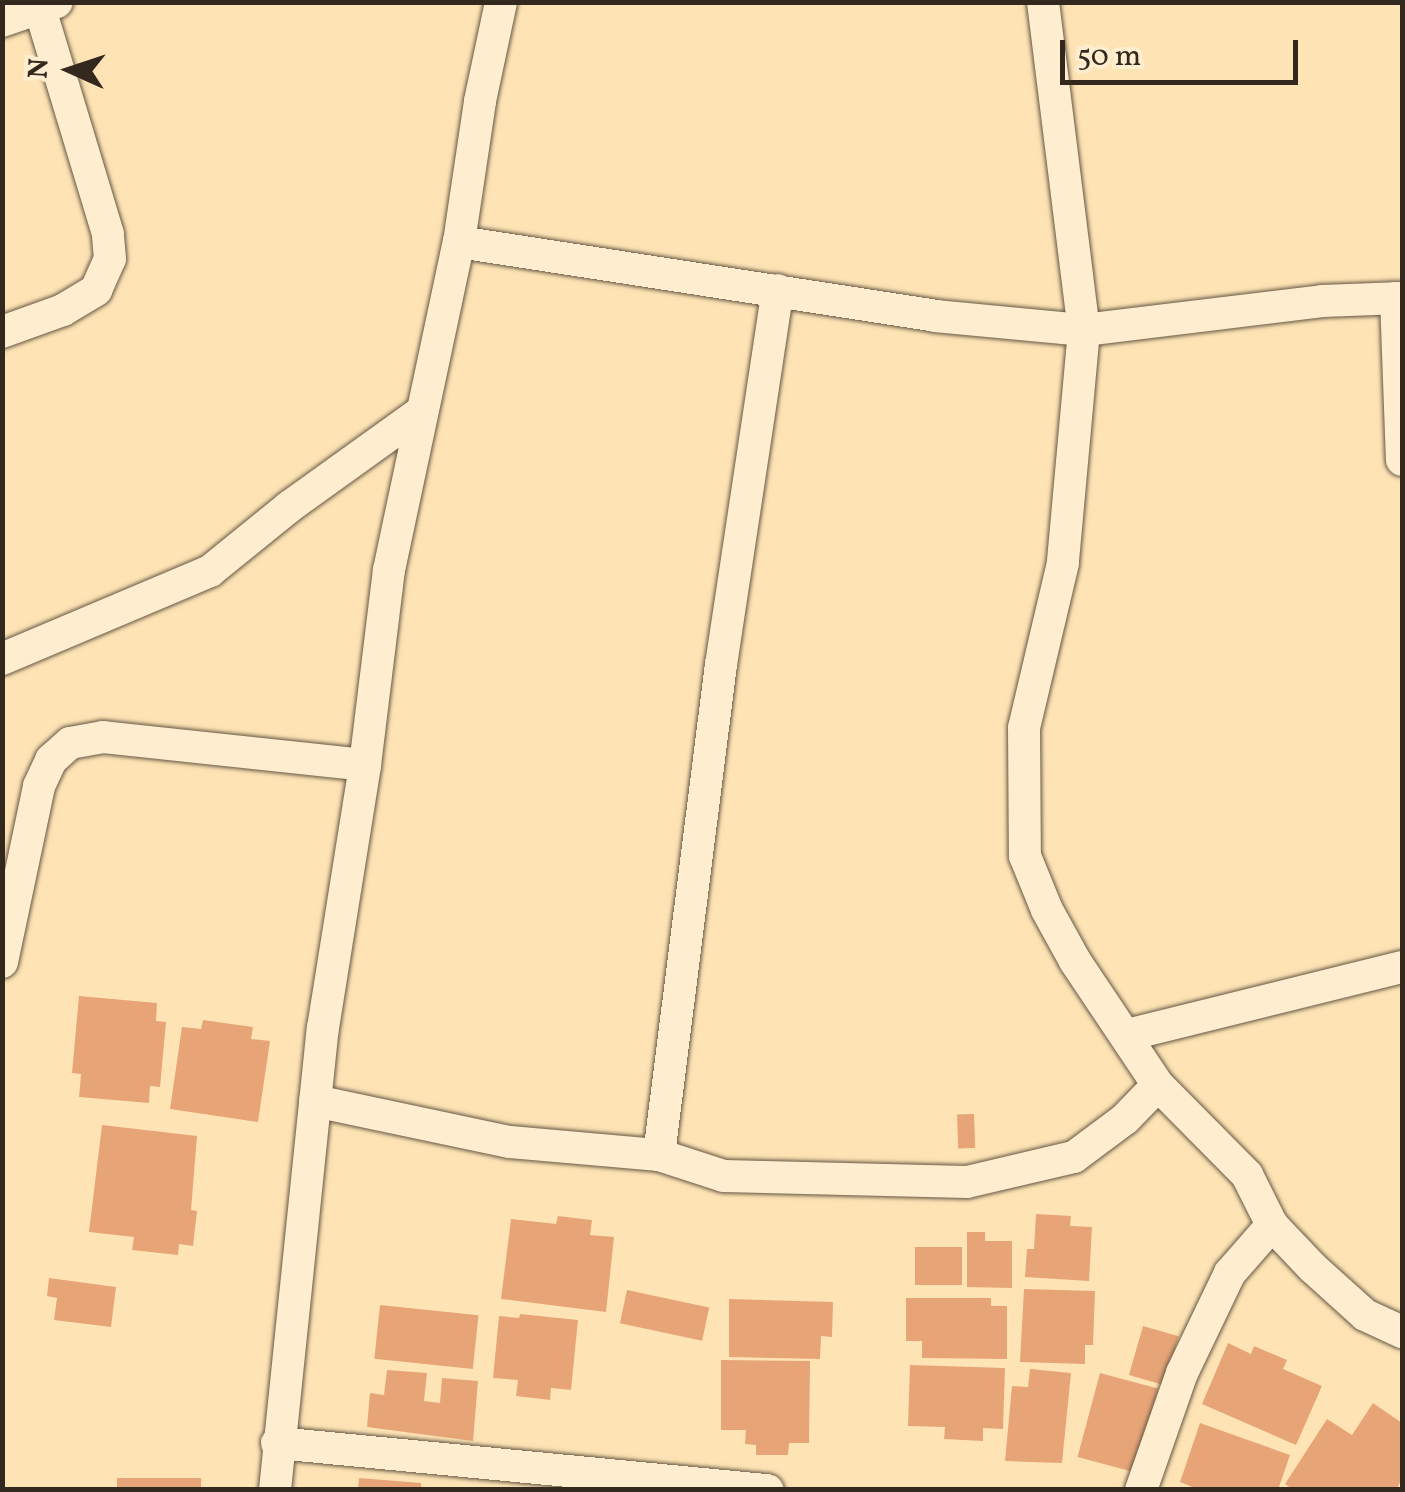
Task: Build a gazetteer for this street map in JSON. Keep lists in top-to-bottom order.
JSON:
{
  "scale_bar": "50 m",
  "north": "left"
}
